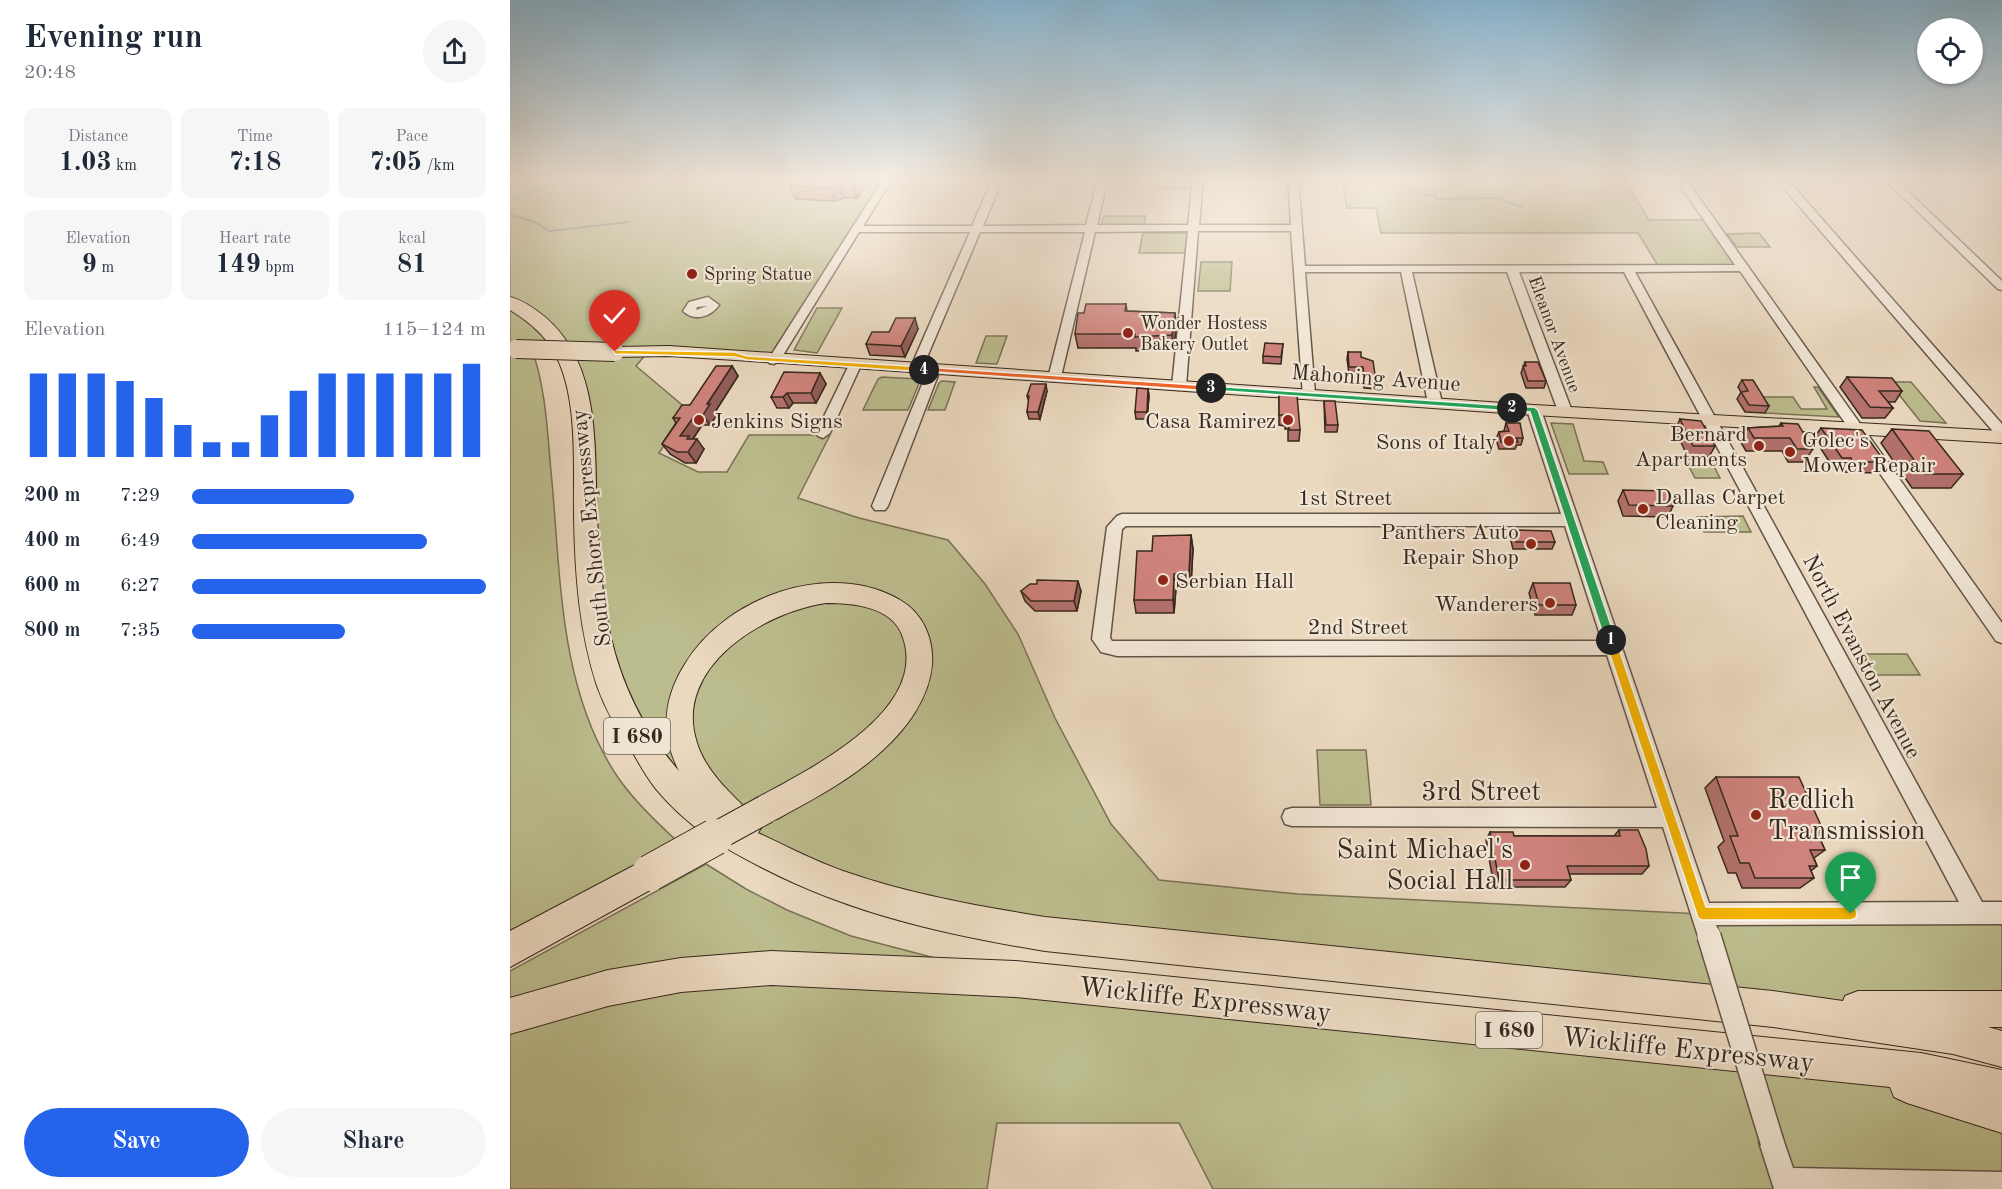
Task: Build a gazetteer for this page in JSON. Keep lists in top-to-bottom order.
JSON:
{
  "streets": {
    "highway": ["South Shore Expressway", "I 680", "Wickliffe Expressway"],
    "main road": ["Mahoning Avenue"],
    "street": [
      "Eleanor Avenue",
      "1st Street",
      "2nd Street",
      "North Evanston Avenue",
      "3rd Street"
    ]
  },
  "crossings": [
    ["Eleanor Avenue", "Mahoning Avenue"],
    ["Mahoning Avenue", "North Evanston Avenue"],
    ["1st Street", "2nd Street"],
    ["South Shore Expressway", "Wickliffe Expressway"]
  ],
  "places": [
    "Spring Statue",
    "Wonder Hostess Bakery Outlet",
    "Jenkins Signs",
    "Casa Ramirez",
    "Sons of Italy",
    "Bernard Apartments",
    "Golec's Mower Repair",
    "Dallas Carpet Cleaning",
    "Panthers Auto Repair Shop",
    "Serbian Hall",
    "Wanderers",
    "Redlich Transmission",
    "Saint Michael's Social Hall"
  ],
  "page": {
    "heading": ["Evening run", "20:48"],
    "stats": [
      ["Distance", "1.03 km"],
      ["Time", "7:18"],
      ["Pace", "7:05 /km"],
      ["Elevation", "9 m"],
      ["Heart rate", "149 bpm"],
      ["kcal", "81"]
    ],
    "chart": ["Elevation", "115–124 m"],
    "pins": [
      "4",
      "3",
      "2",
      "1"
    ],
    "list": [
      {
        "name": "200 m",
        "note": "7:29"
      },
      {
        "name": "400 m",
        "note": "6:49"
      },
      {
        "name": "600 m",
        "note": "6:27"
      },
      {
        "name": "800 m",
        "note": "7:35"
      }
    ],
    "buttons": ["Save", "Share"]
  }
}
